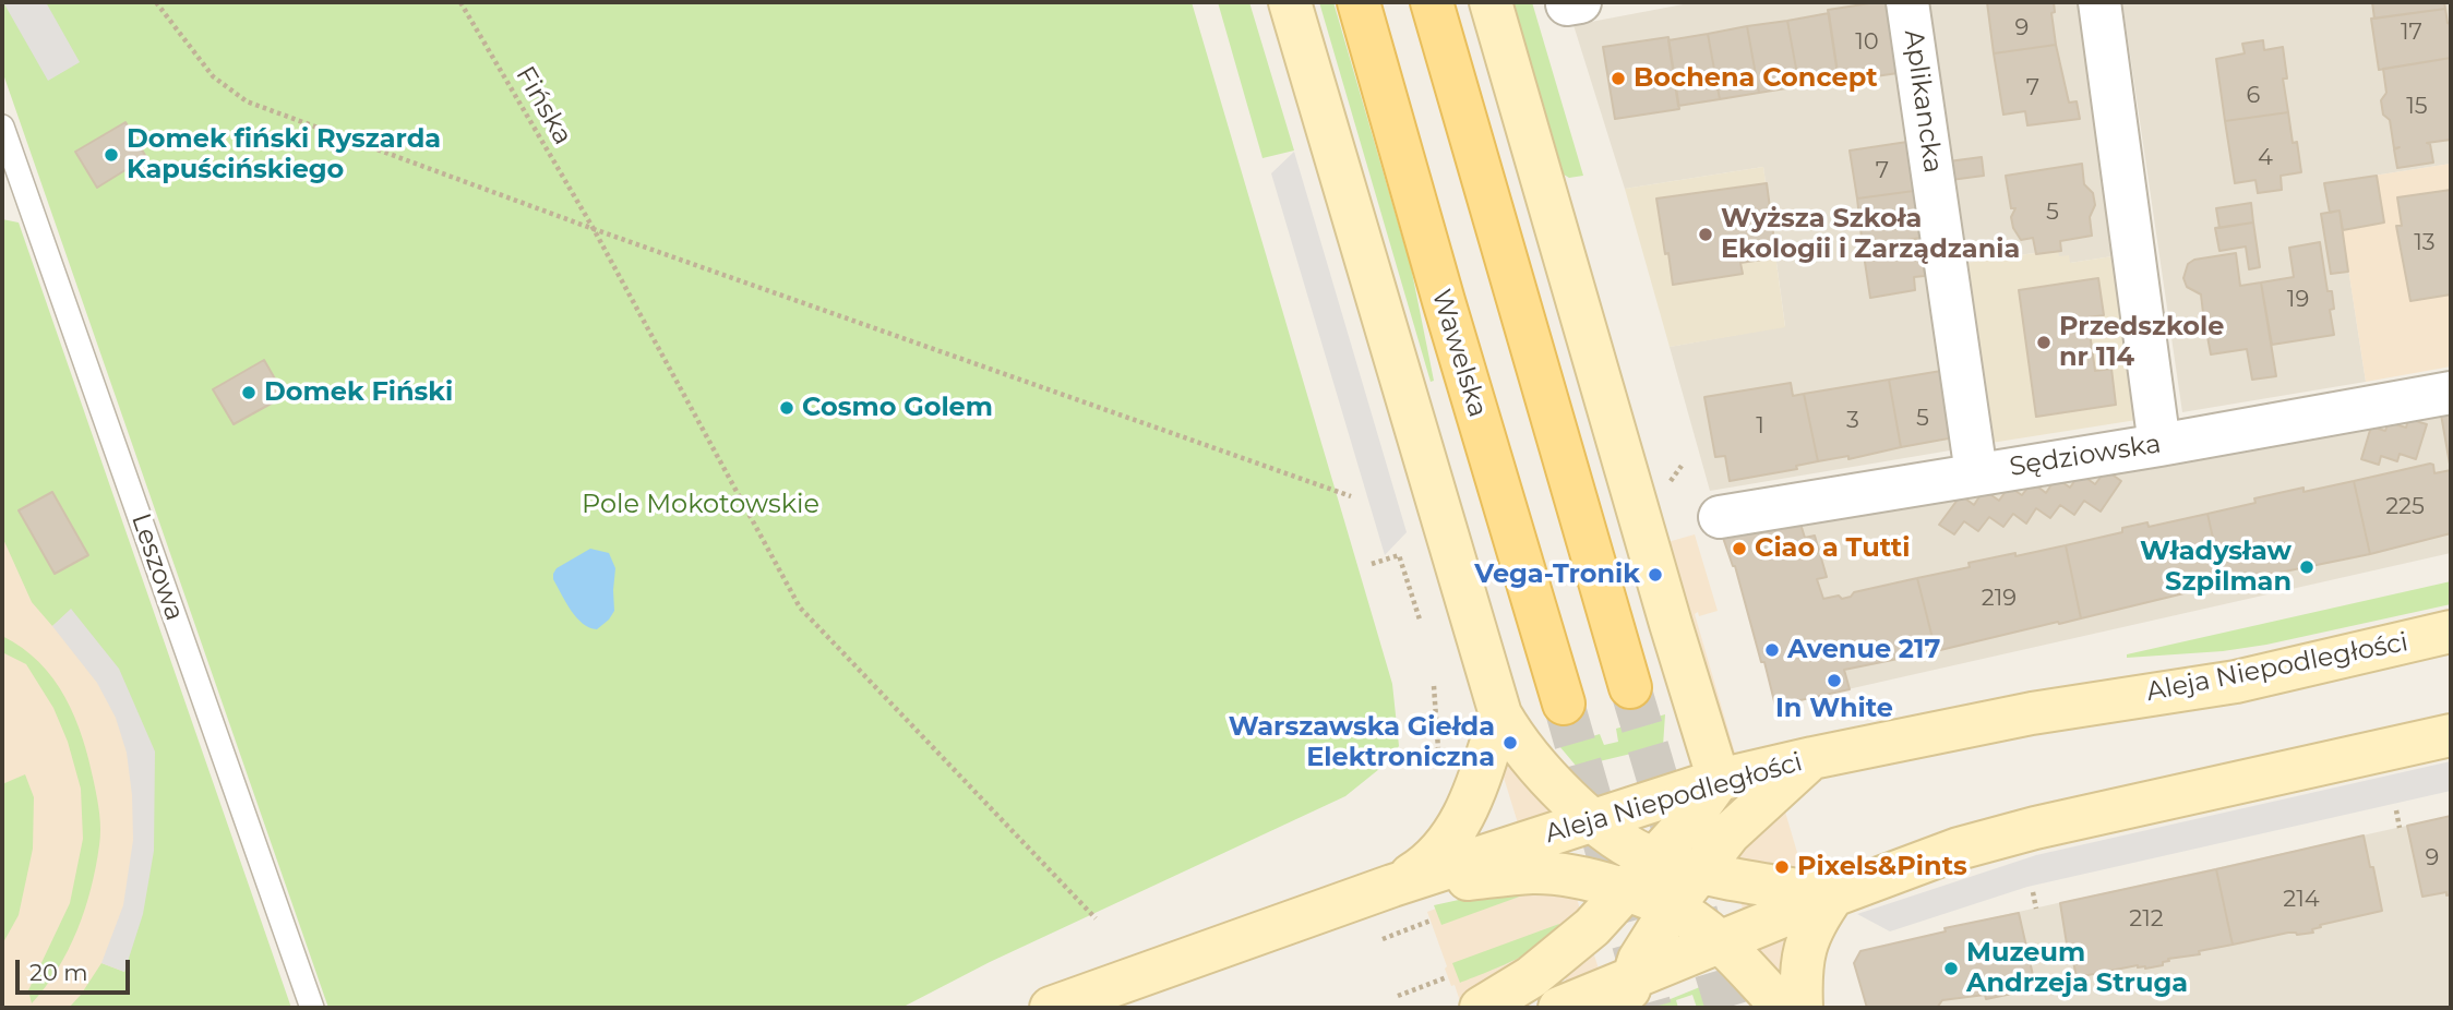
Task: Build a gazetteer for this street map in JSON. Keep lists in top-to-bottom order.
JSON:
{
  "streets": {
    "main road": ["Wawelska", "Aleja Niepodległości"],
    "street": ["Aplikancka", "Sędziowska"],
    "lane": ["Leszowa"],
    "path": ["Fińska"]
  },
  "crossings": [
    ["Aplikancka", "Sędziowska"]
  ],
  "parks": ["Pole Mokotowskie"],
  "places": [
    "Bochena Concept",
    "Domek fiński Ryszarda Kapuścińskiego",
    "Wyższa Szkoła Ekologii i Zarządzania",
    "Przedszkole nr 114",
    "Domek Fiński",
    "Cosmo Golem",
    "Ciao a Tutti",
    "Władysław Szpilman",
    "Vega-Tronik",
    "Avenue 217",
    "In White",
    "Warszawska Giełda Elektroniczna",
    "Pixels&Pints",
    "Muzeum Andrzeja Struga"
  ],
  "house_numbers": [
    "9",
    "17",
    "10",
    "7",
    "6",
    "15",
    "4",
    "7",
    "5",
    "13",
    "19",
    "5",
    "3",
    "1",
    "225",
    "219",
    "9",
    "214",
    "212"
  ],
  "scale_bar": "20 m"
}
